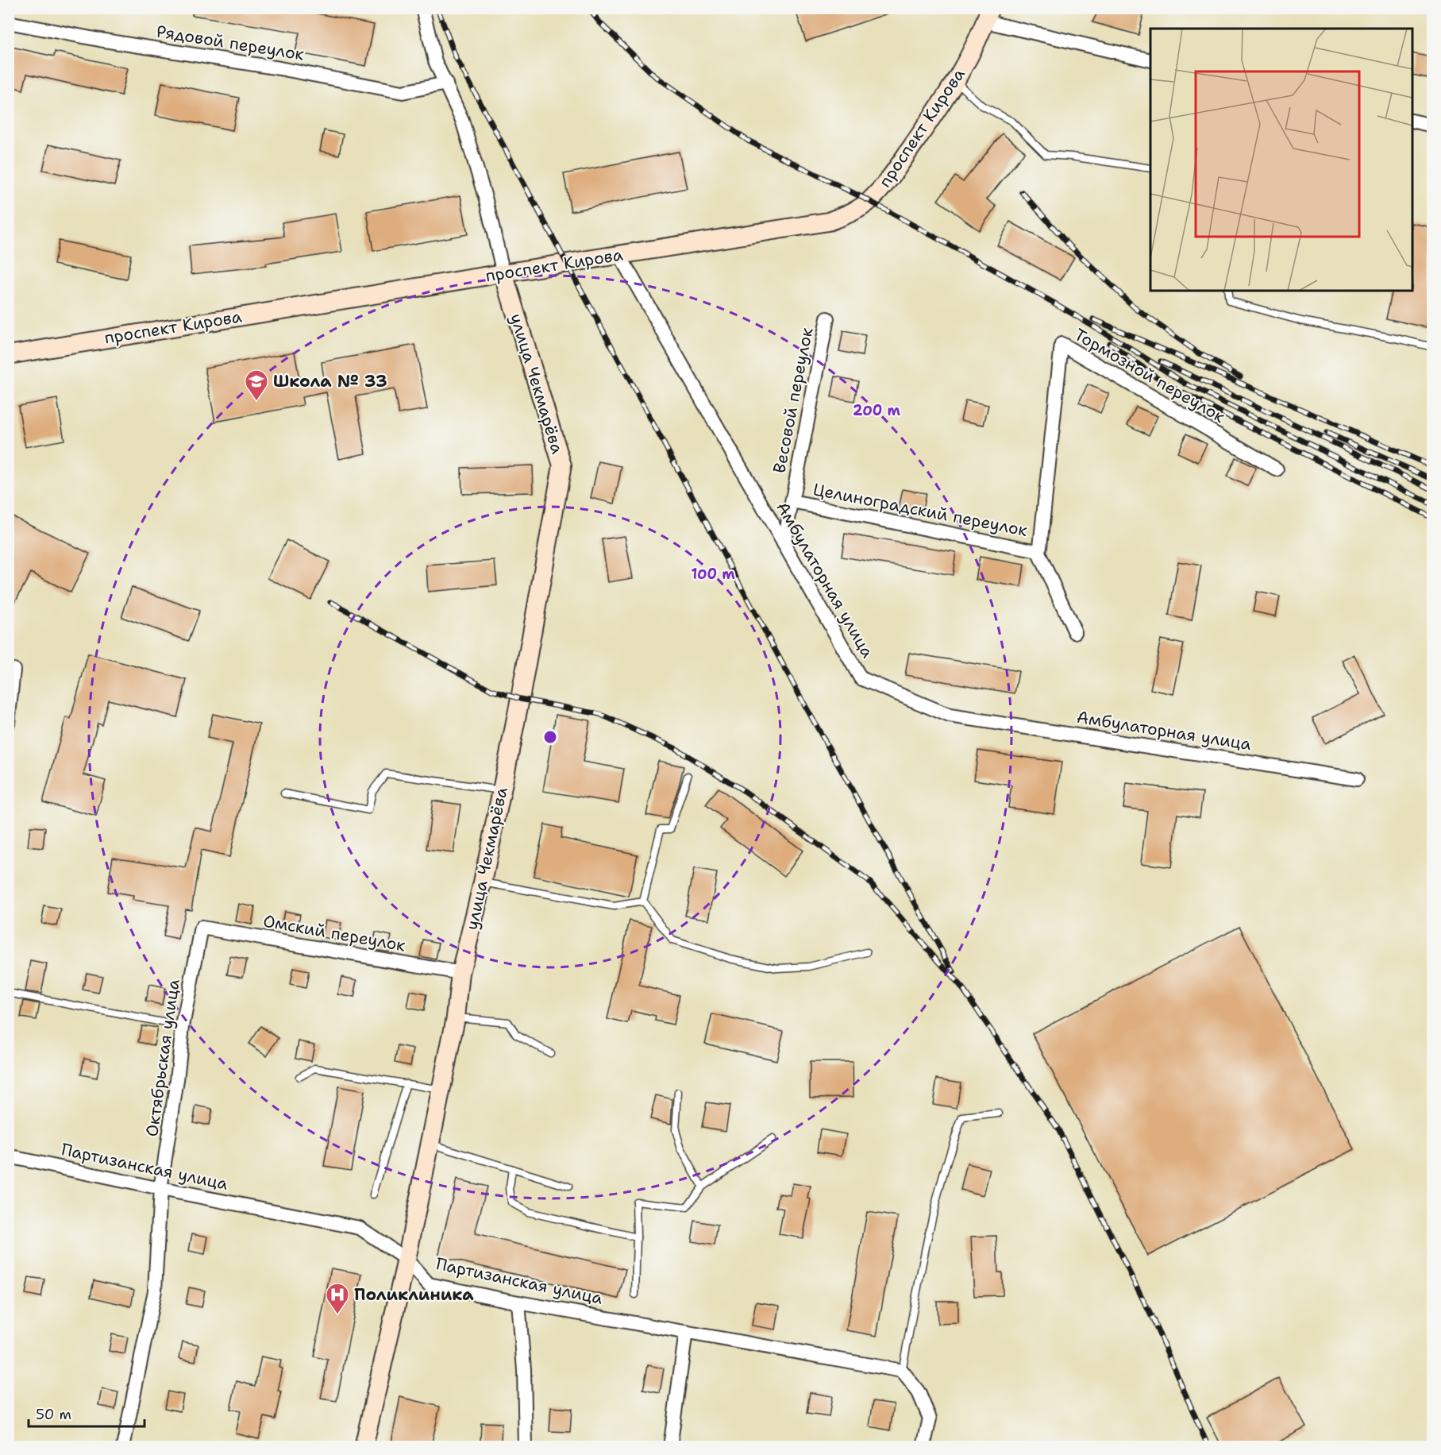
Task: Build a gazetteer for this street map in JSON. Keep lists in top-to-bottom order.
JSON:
{
  "streets": {
    "street": [
      "Рядовой переулок",
      "проспект Кирова",
      "Тормозной переулок",
      "улица Чекмарёва",
      "Весовой переулок",
      "Целиноградский переулок",
      "Амбулаторная улица",
      "Омский переулок",
      "Октябрьская улица",
      "Партизанская улица"
    ]
  },
  "crossings": [
    ["проспект Кирова", "улица Чекмарёва"],
    ["проспект Кирова", "Амбулаторная улица"],
    ["Тормозной переулок", "Целиноградский переулок"],
    ["улица Чекмарёва", "Омский переулок"],
    ["улица Чекмарёва", "Партизанская улица"],
    ["Весовой переулок", "Целиноградский переулок"],
    ["Весовой переулок", "Амбулаторная улица"],
    ["Омский переулок", "Октябрьская улица"],
    ["Октябрьская улица", "Партизанская улица"]
  ],
  "places": {
    "school or university": ["Школа № 33"],
    "hospital": ["Поликлиника"]
  },
  "scale_bar": "50 m",
  "rings": ["200 m", "100 m"]
}
